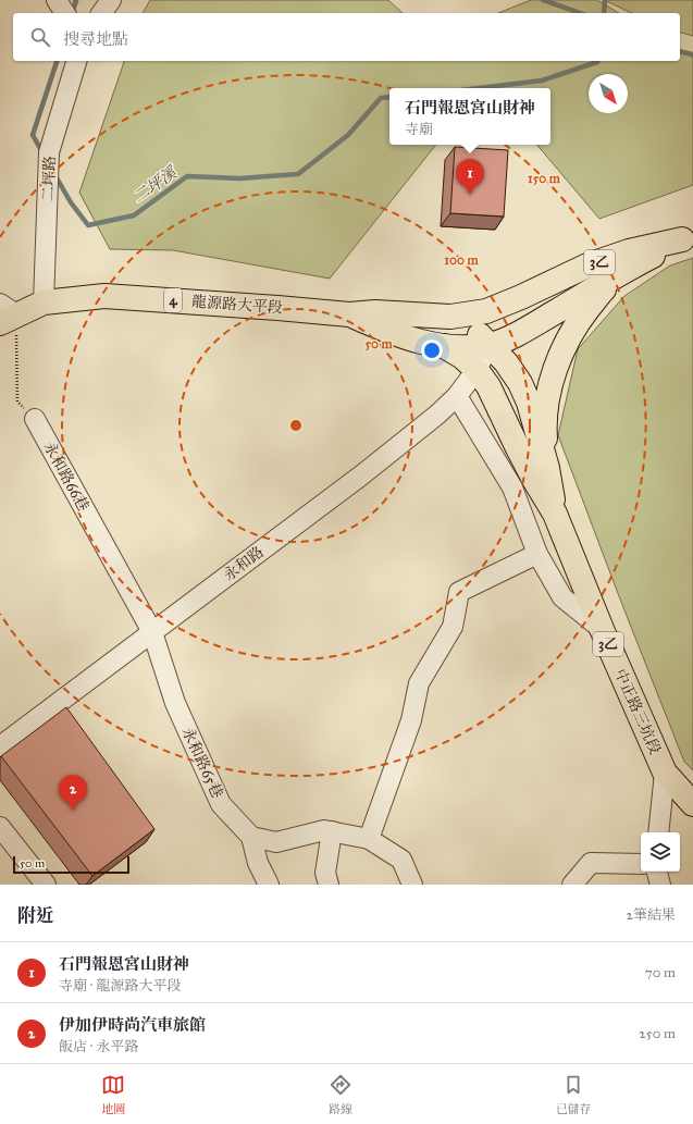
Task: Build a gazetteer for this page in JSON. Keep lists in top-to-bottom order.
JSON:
{
  "streets": {
    "main road": [
      "3乙",
      "4",
      "龍源路大平段",
      "中正路三坑段"
    ],
    "street": [
      "二坪路",
      "永和路66巷",
      "永和路",
      "永和路65巷"
    ]
  },
  "crossings": [
    ["二坪路", "龍源路大平段"],
    ["4", "龍源路大平段"],
    ["4", "永和路"],
    ["4", "中正路三坑段"],
    ["龍源路大平段", "永和路"],
    ["龍源路大平段", "中正路三坑段"],
    ["永和路66巷", "永和路"],
    ["永和路66巷", "永和路65巷"],
    ["永和路", "中正路三坑段"],
    ["永和路", "永和路65巷"]
  ],
  "water": ["二坪溪"],
  "scale_bar": "50 m",
  "north": "bottom right",
  "page": {
    "search": "搜尋地點",
    "popup": ["石門報恩宮山財神", "寺廟"],
    "pins": ["1", "2"],
    "scale": "50 m",
    "heading": ["附近", "2筆結果"],
    "list": [
      {
        "mark": "1",
        "name": "石門報恩宮山財神",
        "note": "寺廟 · 龍源路大平段",
        "value": "70 m"
      },
      {
        "mark": "2",
        "name": "伊加伊時尚汽車旅館",
        "note": "飯店 · 永平路",
        "value": "250 m"
      }
    ],
    "nav": ["地圖", "路線", "已儲存"]
  },
  "rings": ["150 m", "100 m", "50 m"]
}
